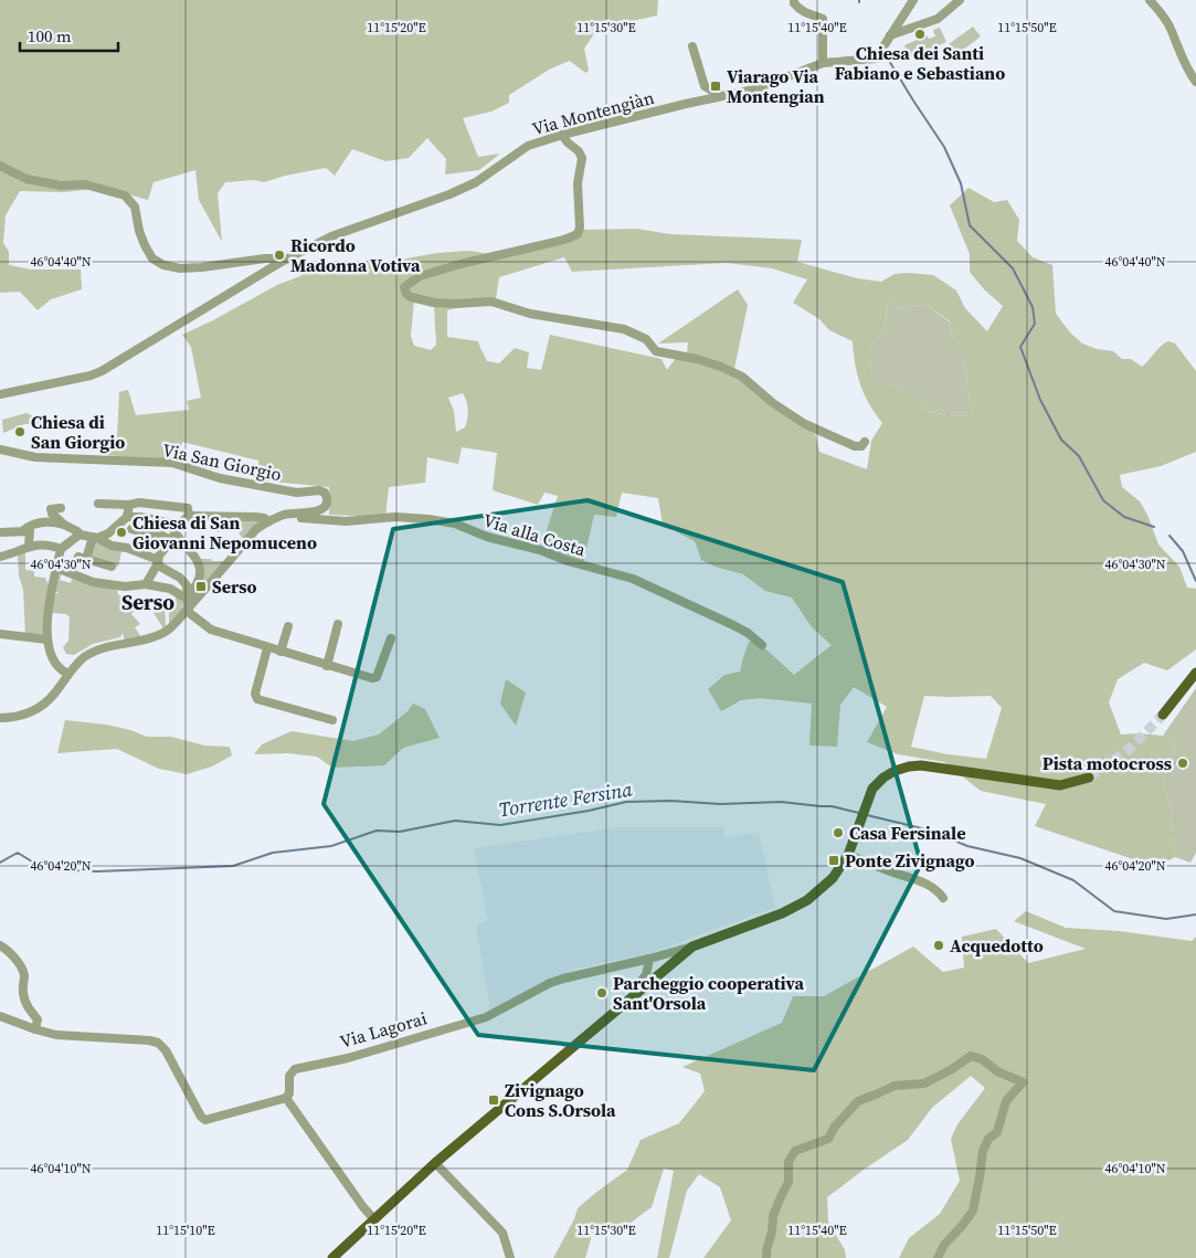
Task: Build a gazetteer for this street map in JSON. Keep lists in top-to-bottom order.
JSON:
{
  "streets": {
    "main road": ["Via Lagorai"],
    "street": ["Via Montengiàn", "Via San Giorgio", "Via alla Costa"]
  },
  "crossings": [
    ["Via San Giorgio", "Via alla Costa"]
  ],
  "districts": ["Serso"],
  "water": ["Torrente Fersina"],
  "places": {
    "other": [
      "Chiesa dei Santi Fabiano e Sebastiano",
      "Ricordo Madonna Votiva",
      "Chiesa di San Giorgio",
      "Chiesa di San Giovanni Nepomuceno",
      "Pista motocross",
      "Casa Fersinale",
      "Acquedotto",
      "Parcheggio cooperativa Sant'Orsola"
    ],
    "transit": [
      "Viarago Via Montengian",
      "Serso",
      "Ponte Zivignago",
      "Zivignago Cons S.Orsola"
    ]
  },
  "scale_bar": "100 m",
  "coordinates": [
    "11°15'20\"E",
    "11°15'30\"E",
    "11°15'40\"E",
    "11°15'50\"E",
    "46°04'40\"N",
    "46°04'30\"N",
    "46°04'20\"N",
    "46°04'10\"N",
    "11°15'10\"E"
  ]
}
